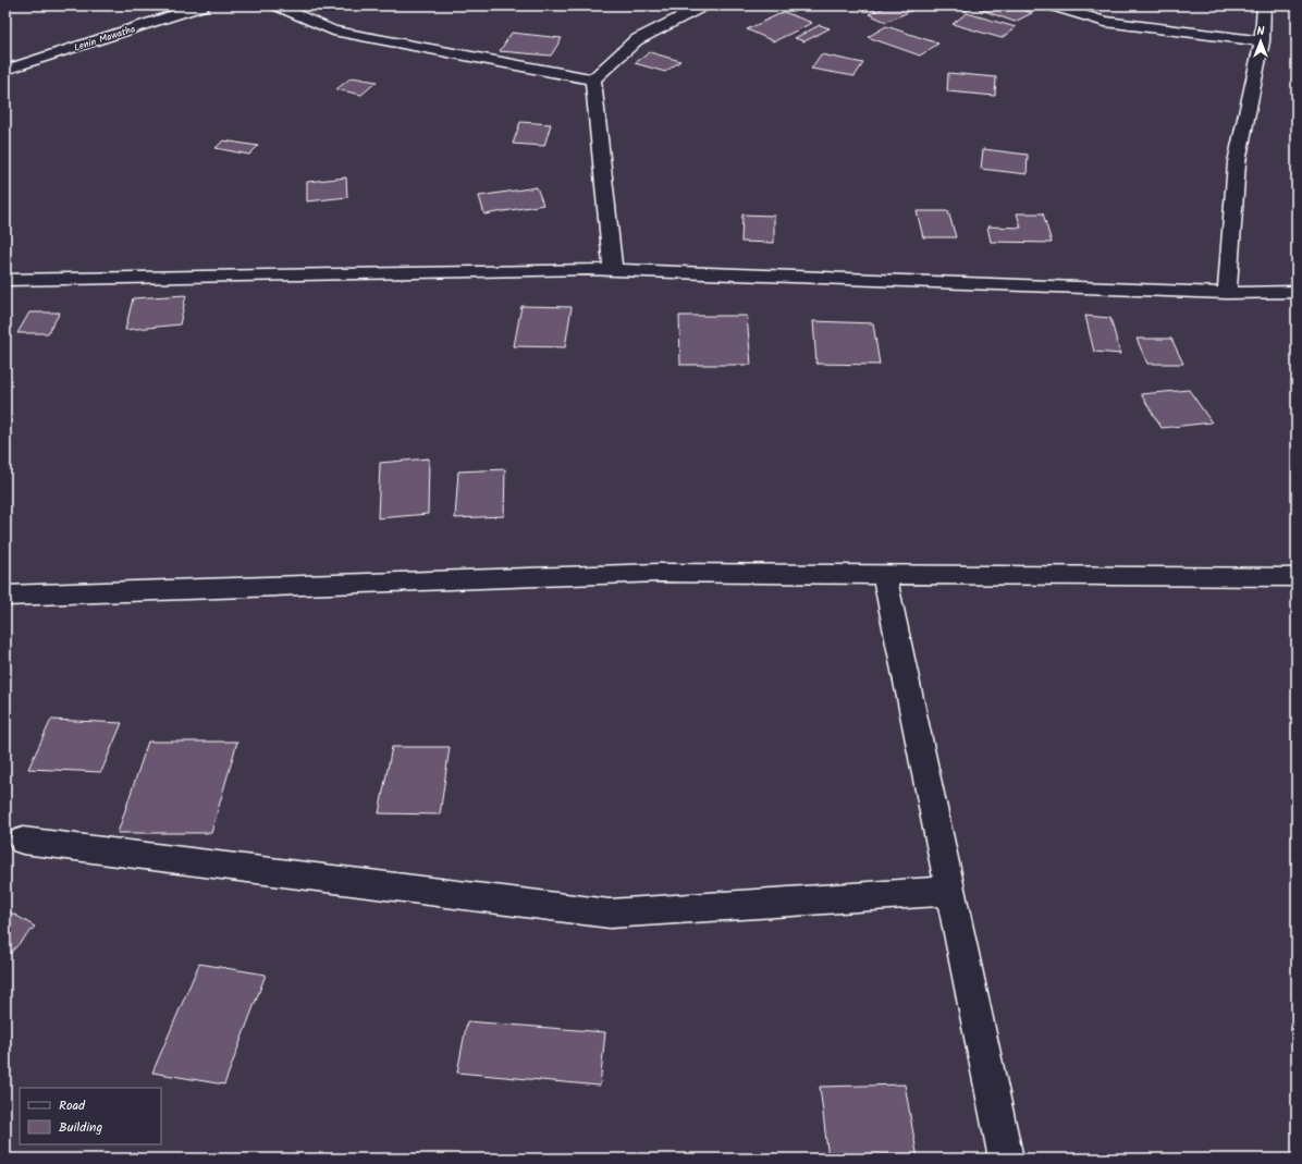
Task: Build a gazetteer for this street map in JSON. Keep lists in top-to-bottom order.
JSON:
{
  "streets": {
    "street": ["Lenin Mawatha"]
  },
  "legend": ["Road", "Building"],
  "north": "top"
}
